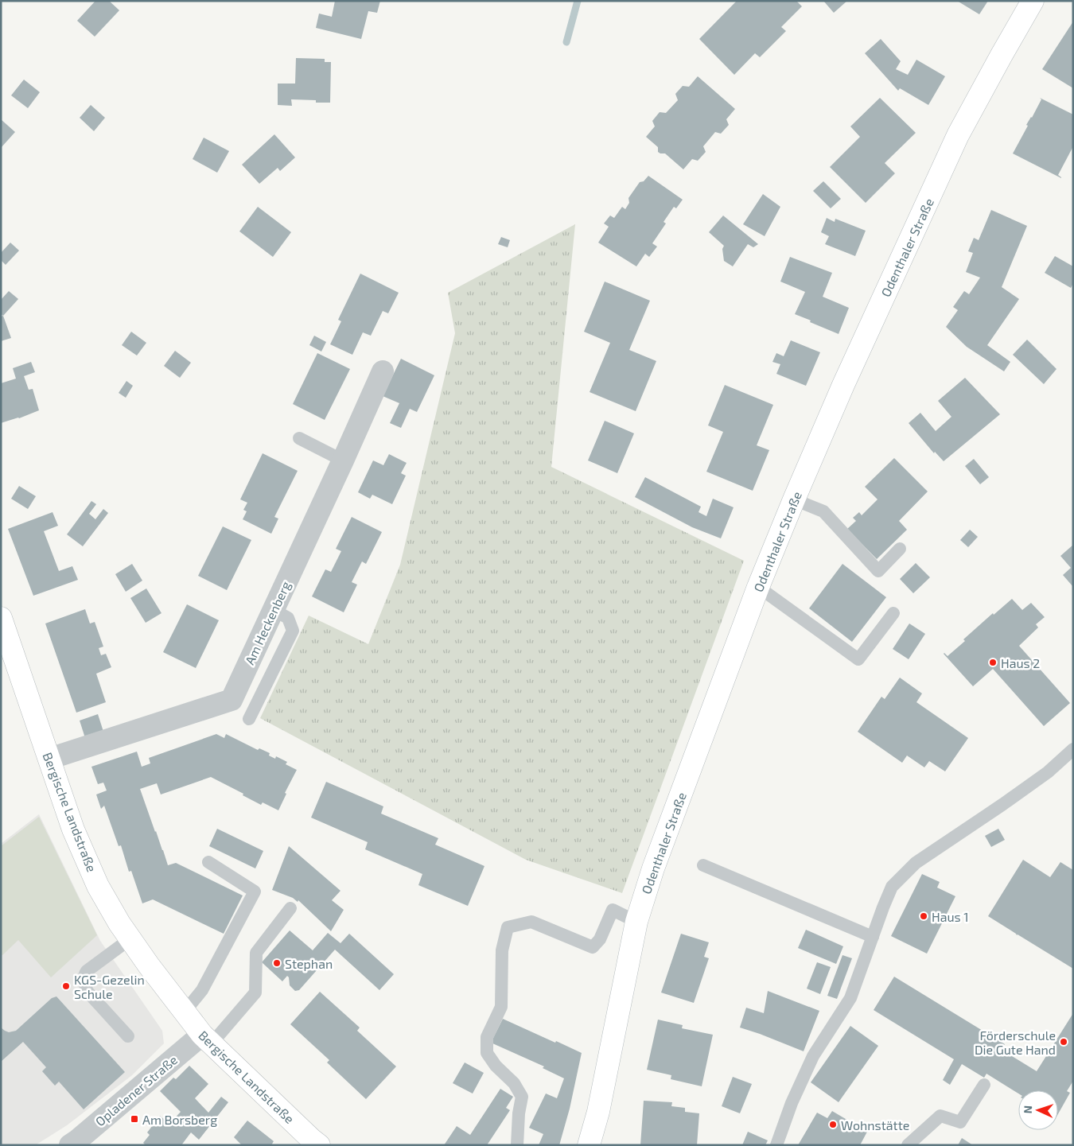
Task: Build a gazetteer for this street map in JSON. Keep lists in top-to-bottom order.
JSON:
{
  "streets": {
    "main road": ["Odenthaler Straße", "Bergische Landstraße"],
    "street": ["Am Heckenberg", "Opladener Straße"]
  },
  "crossings": [
    ["Am Heckenberg", "Bergische Landstraße"],
    ["Bergische Landstraße", "Opladener Straße"]
  ],
  "places": {
    "other": [
      "Haus 2",
      "Haus 1",
      "Stephan",
      "KGS-Gezelin Schule",
      "Förderschule Die Gute Hand",
      "Wohnstätte"
    ],
    "transit": ["Am Borsberg"]
  },
  "north": "left"
}
